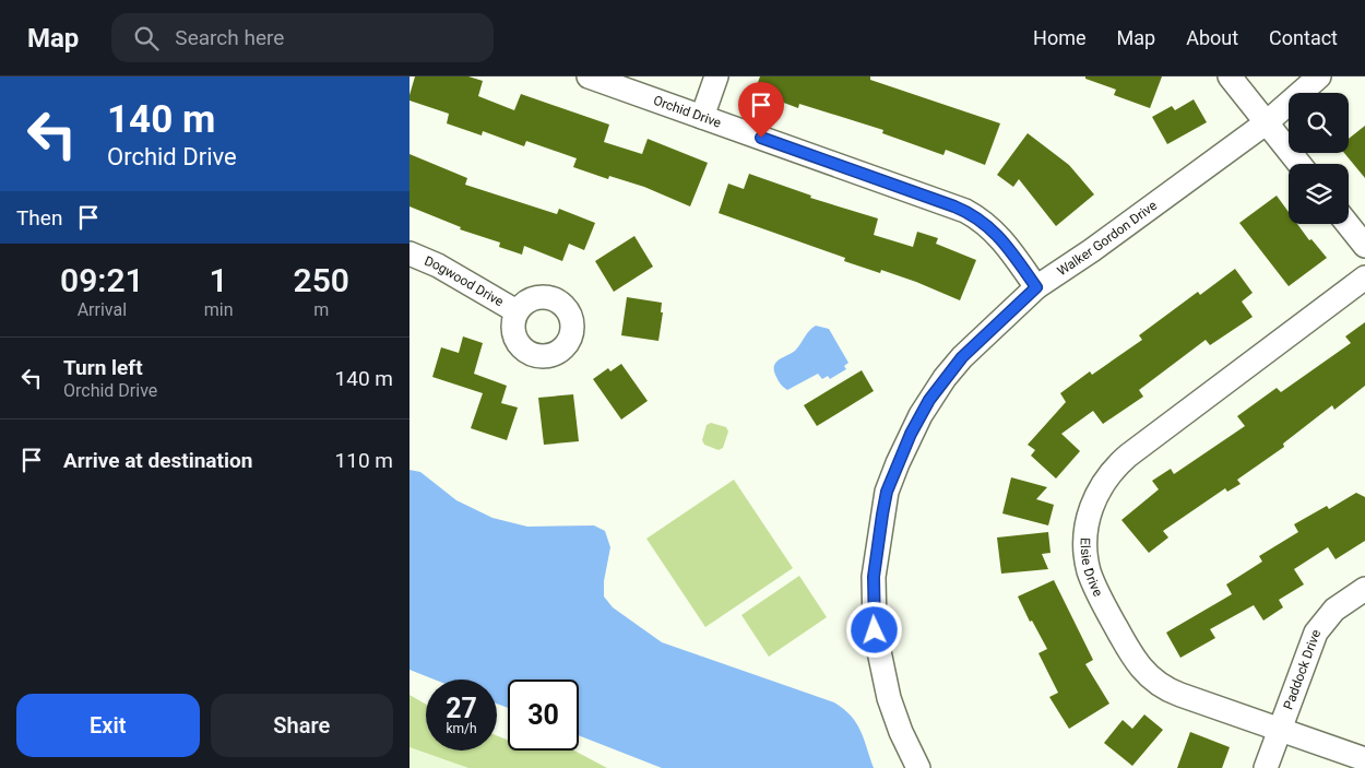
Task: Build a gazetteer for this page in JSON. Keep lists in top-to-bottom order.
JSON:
{
  "streets": {
    "street": [
      "Orchid Drive",
      "Walker Gordon Drive",
      "Dogwood Drive",
      "Elsie Drive",
      "Paddock Drive"
    ]
  },
  "crossings": [
    ["Orchid Drive", "Walker Gordon Drive"],
    ["Elsie Drive", "Paddock Drive"]
  ],
  "page": {
    "header": "Map",
    "search": "Search here",
    "nav": [
      "Home",
      "Map",
      "About",
      "Contact"
    ],
    "turn": ["140 m", "Orchid Drive"],
    "then": "Then",
    "eta": [
      "09:21",
      "Arrival",
      "1",
      "min",
      "250",
      "m"
    ],
    "list": [
      {
        "name": "Turn left",
        "note": "Orchid Drive",
        "value": "140 m"
      },
      {
        "name": "Arrive at destination",
        "value": "110 m"
      }
    ],
    "speed": "27 km/h",
    "limit": "30",
    "buttons": ["Exit", "Share"]
  }
}
